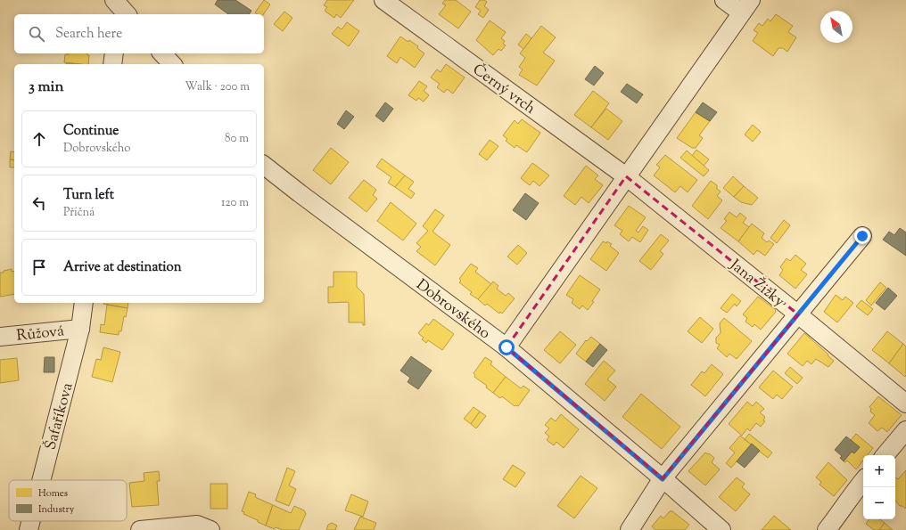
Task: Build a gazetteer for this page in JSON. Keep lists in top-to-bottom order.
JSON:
{
  "streets": {
    "street": [
      "Černý vrch",
      "Jana Žižky",
      "Dobrovského",
      "Růžová",
      "Šafaříkova"
    ]
  },
  "crossings": [
    ["Černý vrch", "Jana Žižky"],
    ["Růžová", "Šafaříkova"]
  ],
  "legend": ["Homes", "Industry"],
  "north": "top left",
  "page": {
    "search": "Search here",
    "heading": ["3 min", "Walk · 200 m"],
    "list": [
      ["Continue", "Dobrovského", "80 m"],
      ["Turn left", "Příčná", "120 m"],
      "Arrive at destination"
    ],
    "map_buttons": ["+", "−"]
  }
}
